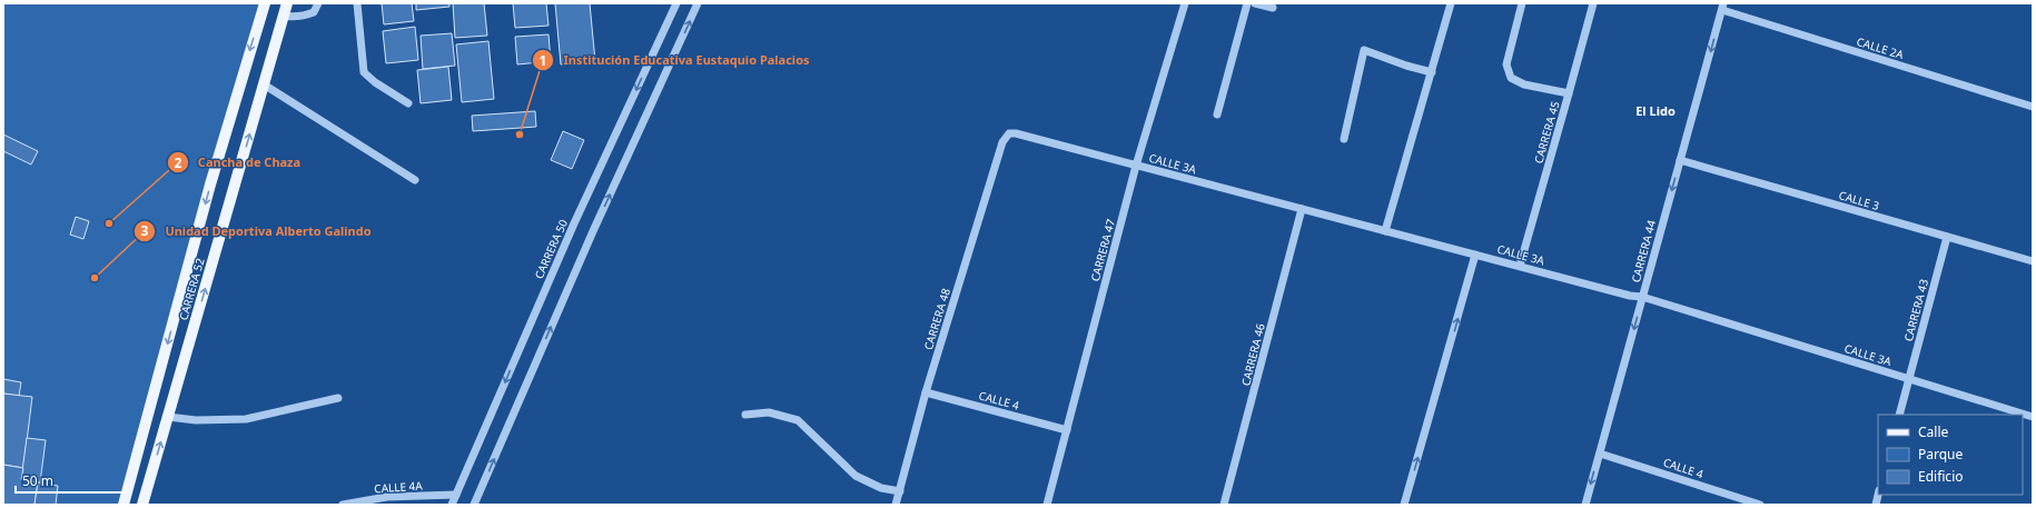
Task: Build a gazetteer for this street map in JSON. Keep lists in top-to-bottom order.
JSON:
{
  "streets": {
    "main road": ["CARRERA 52"],
    "street": [
      "CALLE 2A",
      "CARRERA 45",
      "CALLE 3A",
      "CALLE 3",
      "CARRERA 50",
      "CARRERA 47",
      "CARRERA 44",
      "CARRERA 43",
      "CARRERA 48",
      "CARRERA 46",
      "CALLE 4",
      "CALLE 4A"
    ]
  },
  "crossings": [
    ["CALLE 2A", "CARRERA 44"],
    ["CARRERA 45", "CALLE 3A"],
    ["CALLE 3A", "CARRERA 47"],
    ["CALLE 3A", "CARRERA 44"],
    ["CALLE 3A", "CARRERA 43"],
    ["CALLE 3A", "CARRERA 48"],
    ["CALLE 3A", "CARRERA 46"],
    ["CALLE 3", "CARRERA 44"],
    ["CALLE 3", "CARRERA 43"],
    ["CARRERA 50", "CALLE 4A"],
    ["CARRERA 47", "CALLE 4"],
    ["CARRERA 44", "CALLE 4"],
    ["CARRERA 48", "CALLE 4"]
  ],
  "one_way": ["CARRERA 44"],
  "districts": ["El Lido"],
  "places": ["Institución Educativa Eustaquio Palacios", "Cancha de Chaza", "Unidad Deportiva Alberto Galindo"],
  "legend": ["Calle", "Parque", "Edificio"],
  "scale_bar": "50 m"
}
